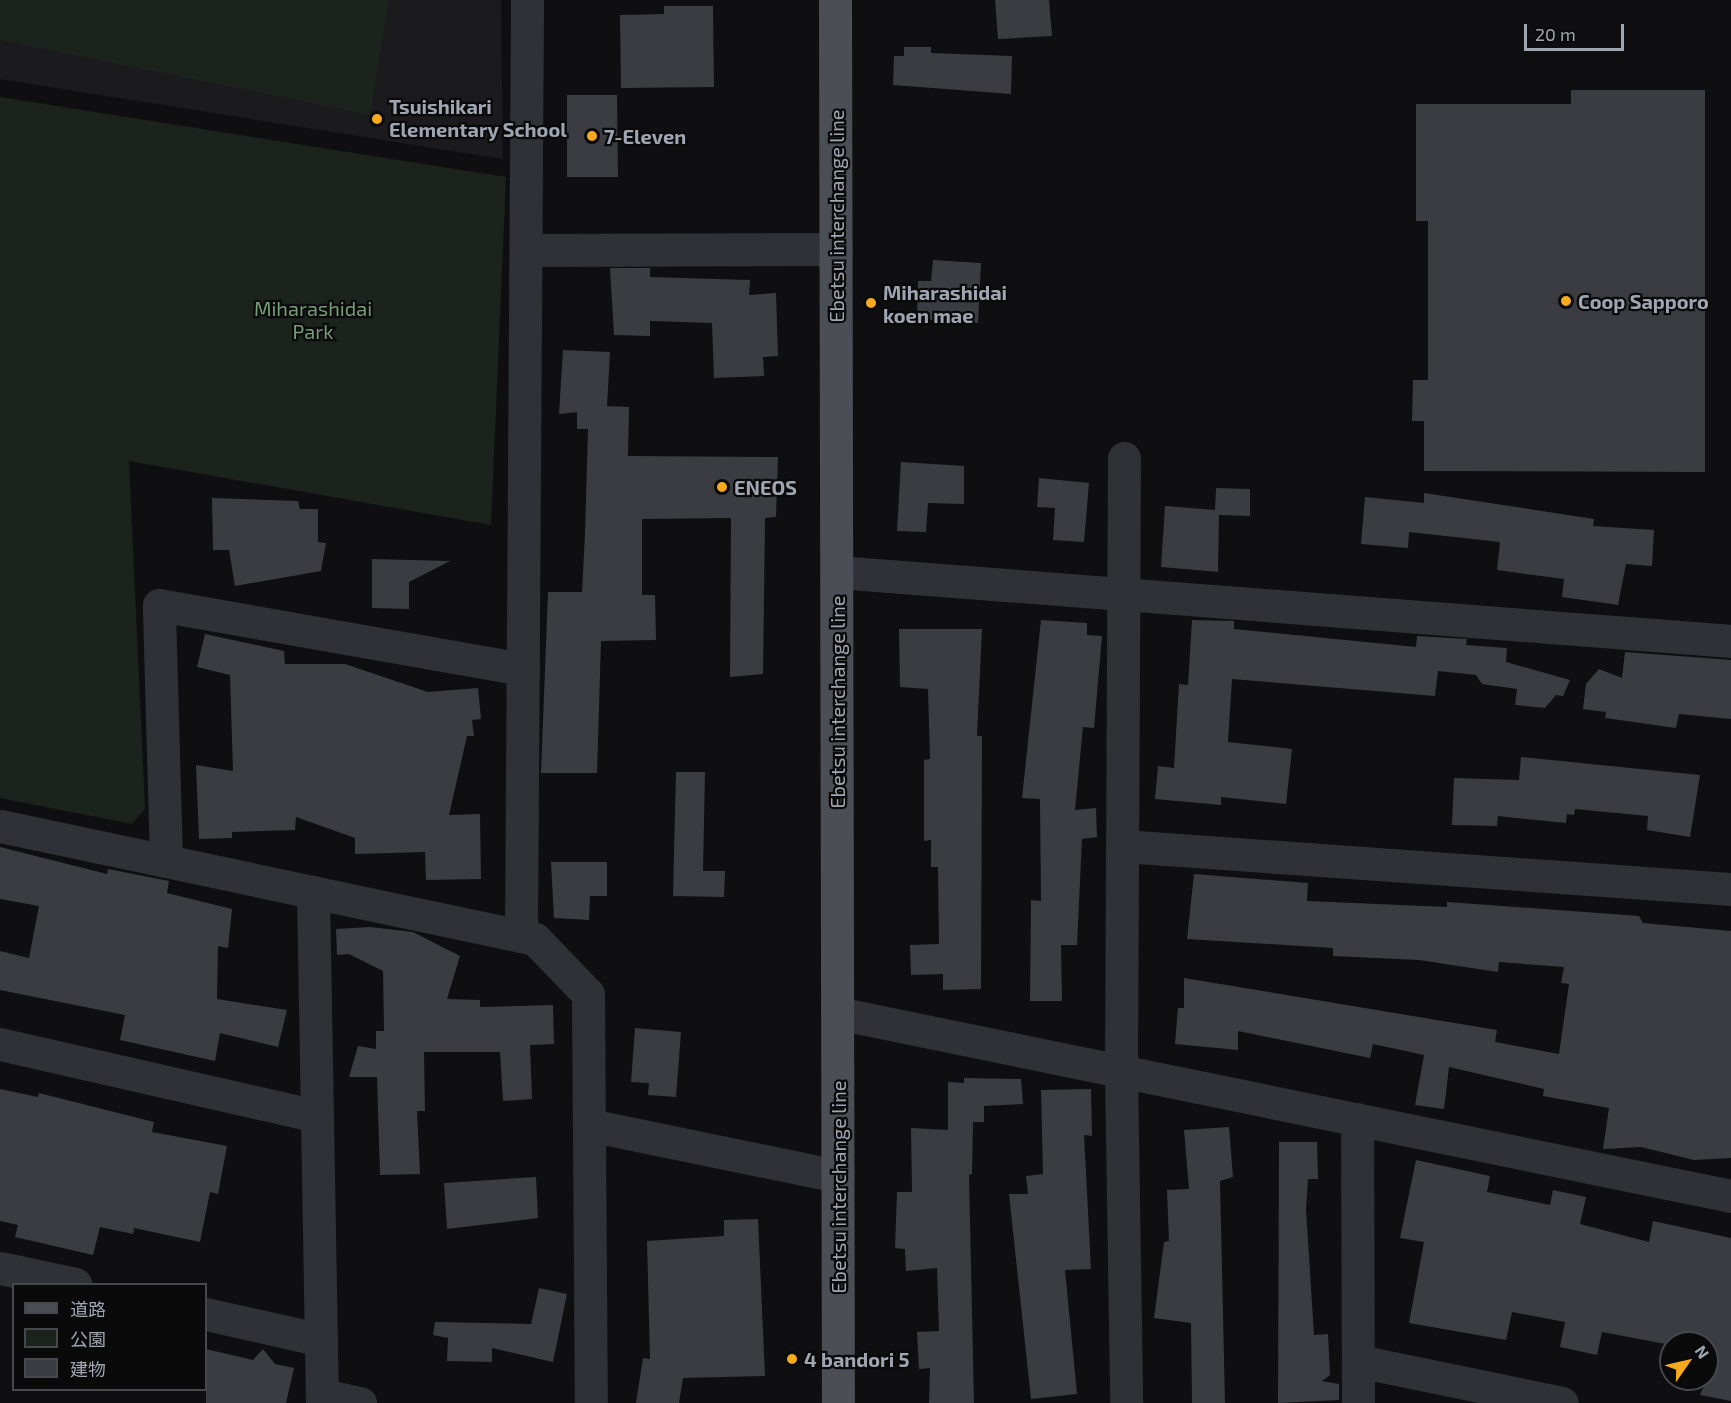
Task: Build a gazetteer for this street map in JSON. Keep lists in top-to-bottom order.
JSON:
{
  "streets": {
    "main road": ["Ebetsu interchange line"]
  },
  "parks": ["Miharashidai Park"],
  "places": [
    "Tsuishikari Elementary School",
    "7-Eleven",
    "Coop Sapporo",
    "Miharashidai koen mae",
    "ENEOS",
    "4 bandori 5"
  ],
  "legend": ["道路", "公園", "建物"],
  "scale_bar": "20 m",
  "north": "top right"
}
